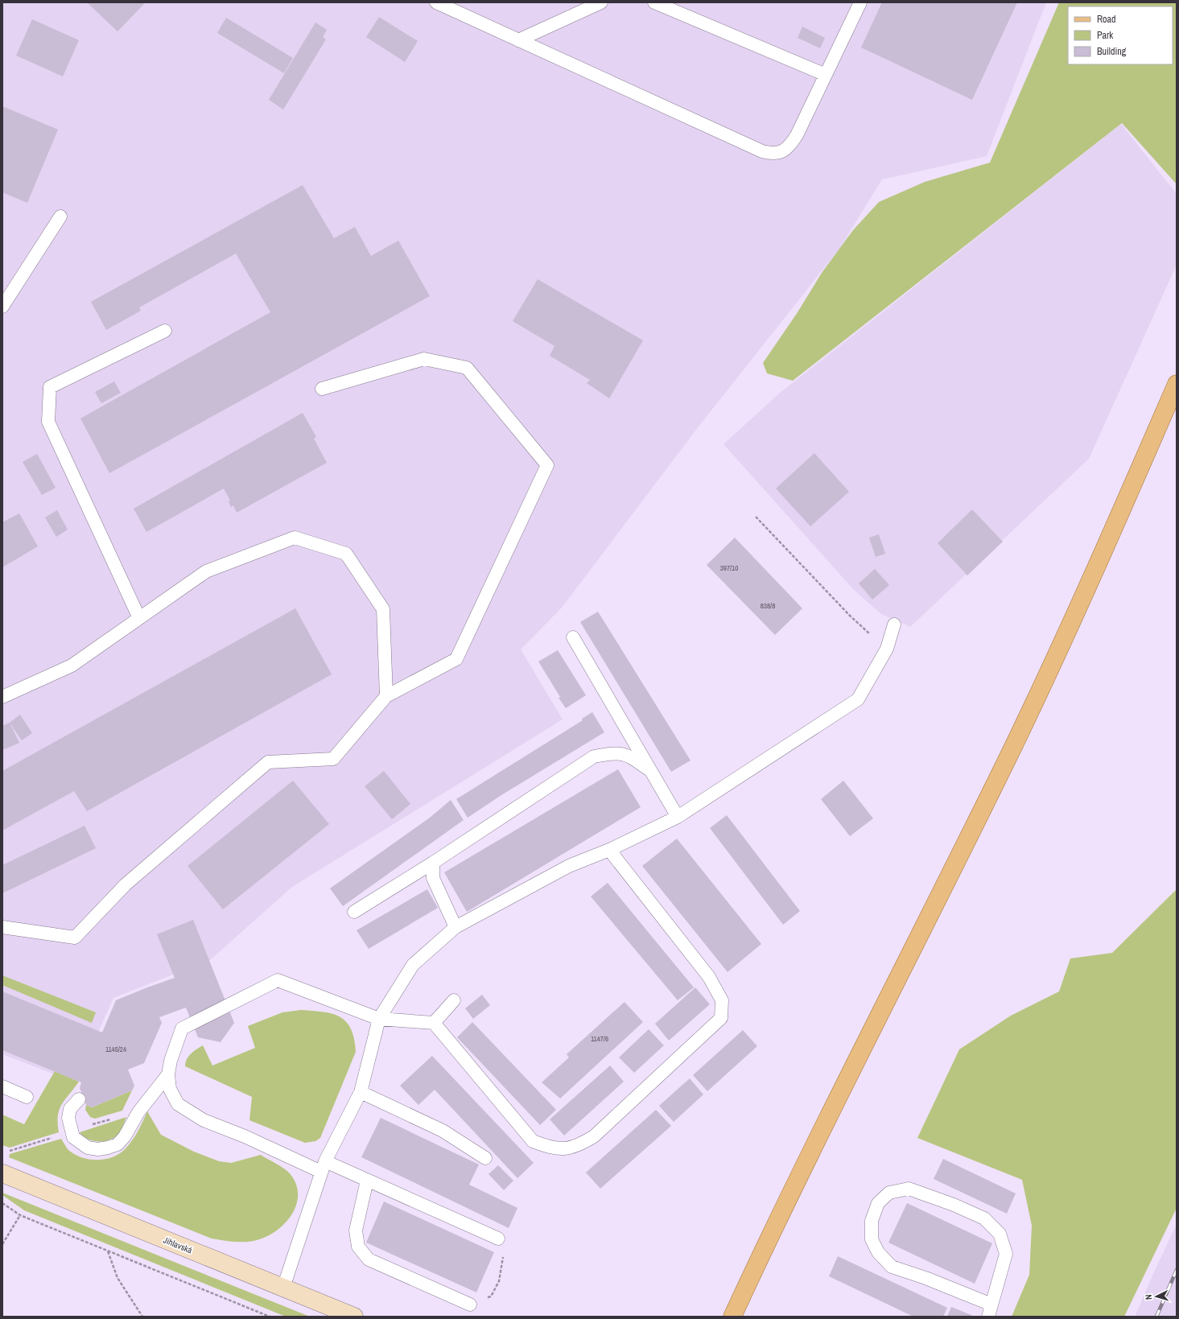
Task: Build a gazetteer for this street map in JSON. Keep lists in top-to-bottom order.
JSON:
{
  "streets": {
    "main road": ["Jihlavská"]
  },
  "house_numbers": [
    "397/10",
    "838/8",
    "1147/6",
    "1145/24"
  ],
  "legend": ["Road", "Park", "Building"],
  "north": "left"
}
